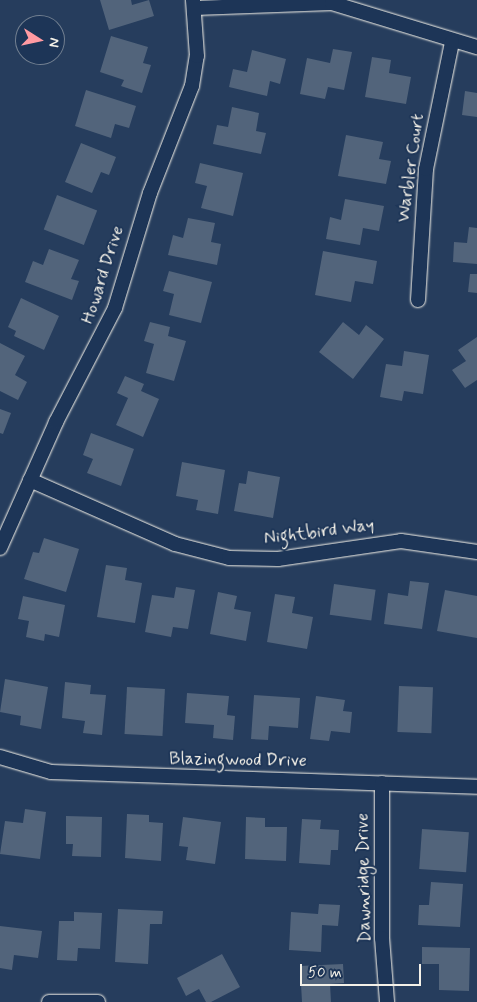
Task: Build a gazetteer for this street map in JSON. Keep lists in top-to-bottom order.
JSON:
{
  "streets": {
    "street": [
      "Warbler Court",
      "Howard Drive",
      "Nightbird Way",
      "Blazingwood Drive",
      "Dawnridge Drive"
    ]
  },
  "crossings": [
    ["Howard Drive", "Nightbird Way"],
    ["Blazingwood Drive", "Dawnridge Drive"]
  ],
  "scale_bar": "50 m",
  "north": "right"
}
